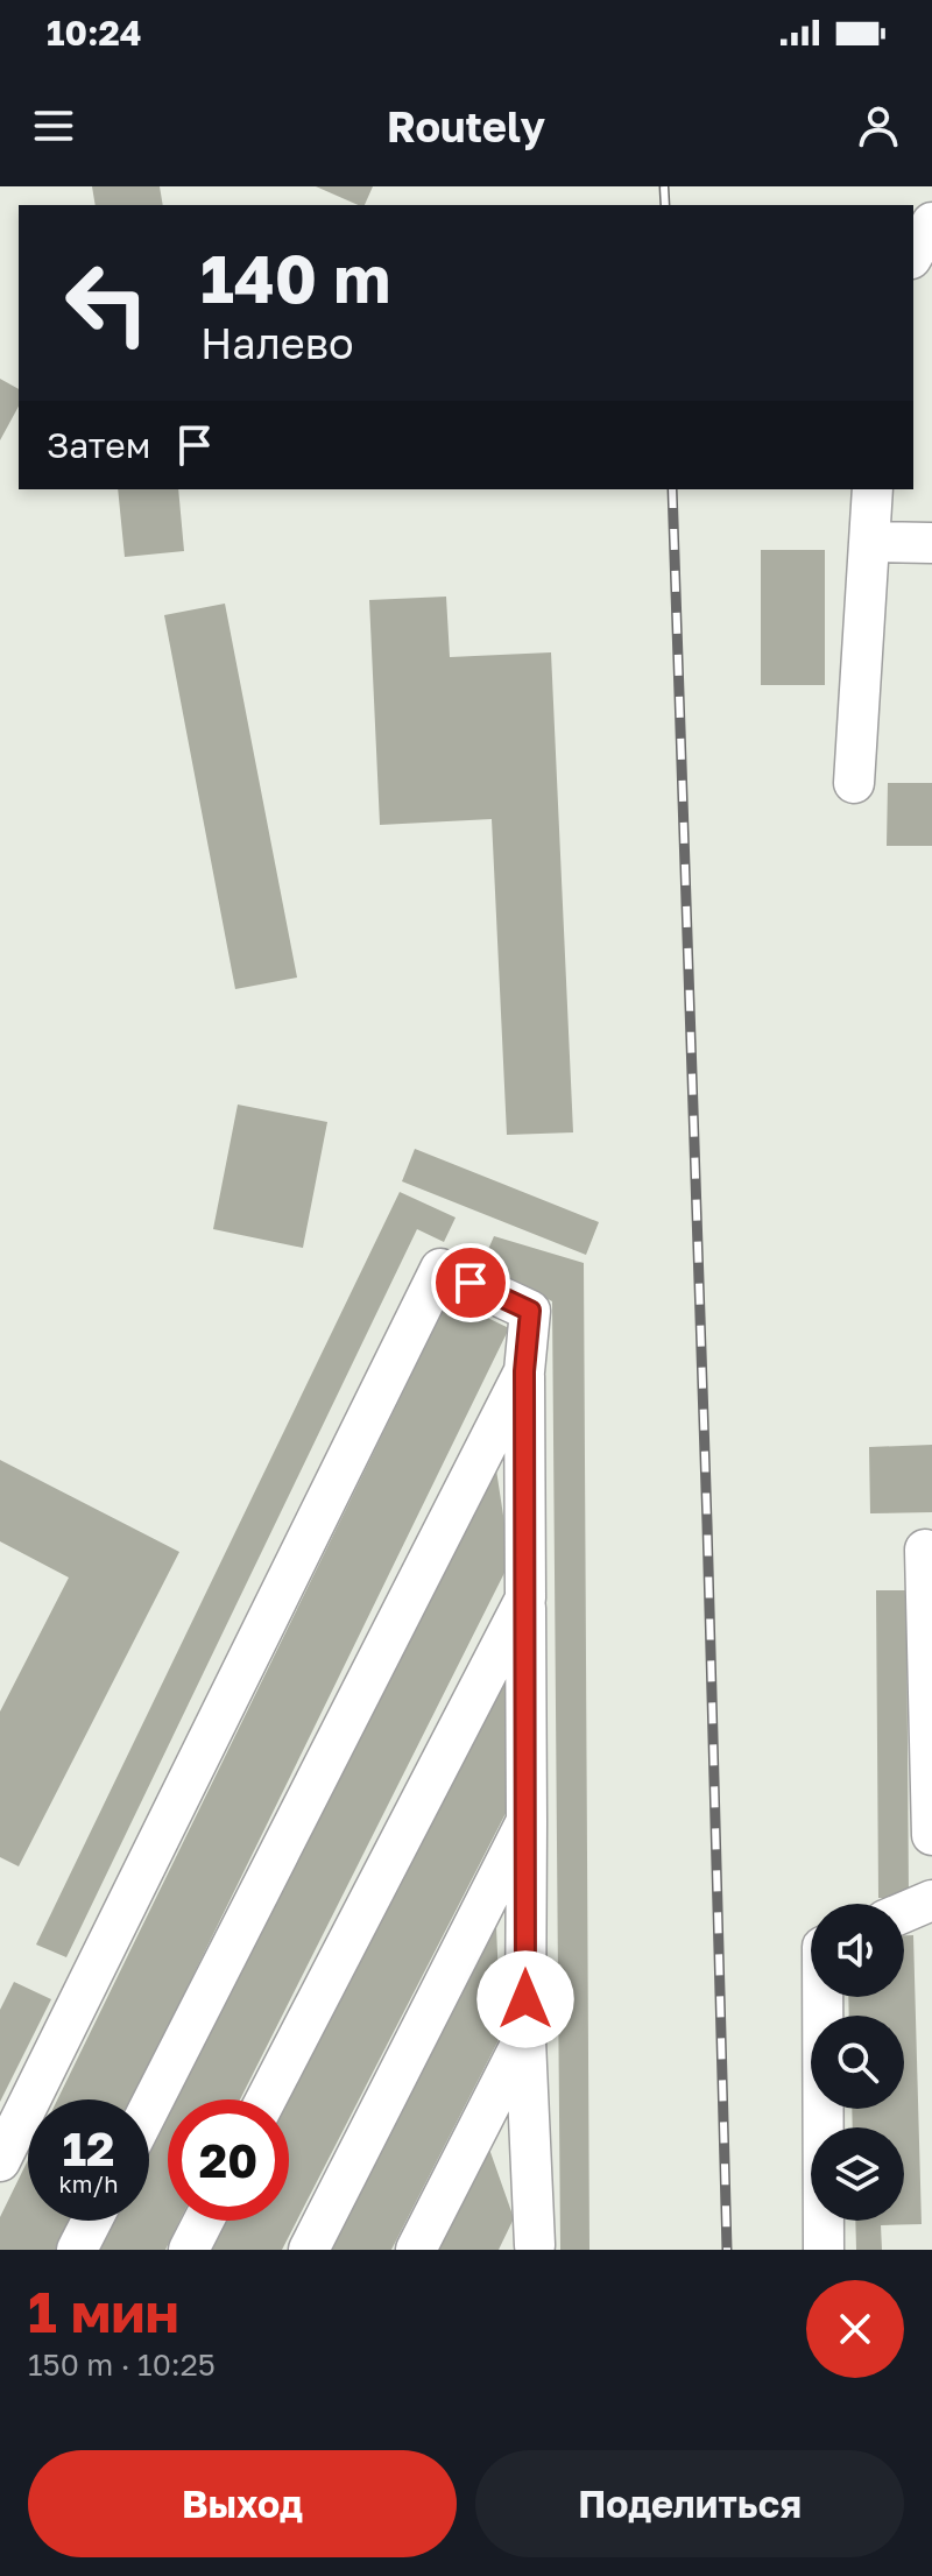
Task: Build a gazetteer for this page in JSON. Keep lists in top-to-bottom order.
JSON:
{
  "page": {
    "status": "10:24",
    "header": "Routely",
    "turn": ["140 m", "Налево"],
    "then": "Затем",
    "speed": "12 km/h",
    "limit": "20",
    "heading": ["1 мин", "150 m · 10:25"],
    "buttons": ["Выход", "Поделиться"]
  }
}
